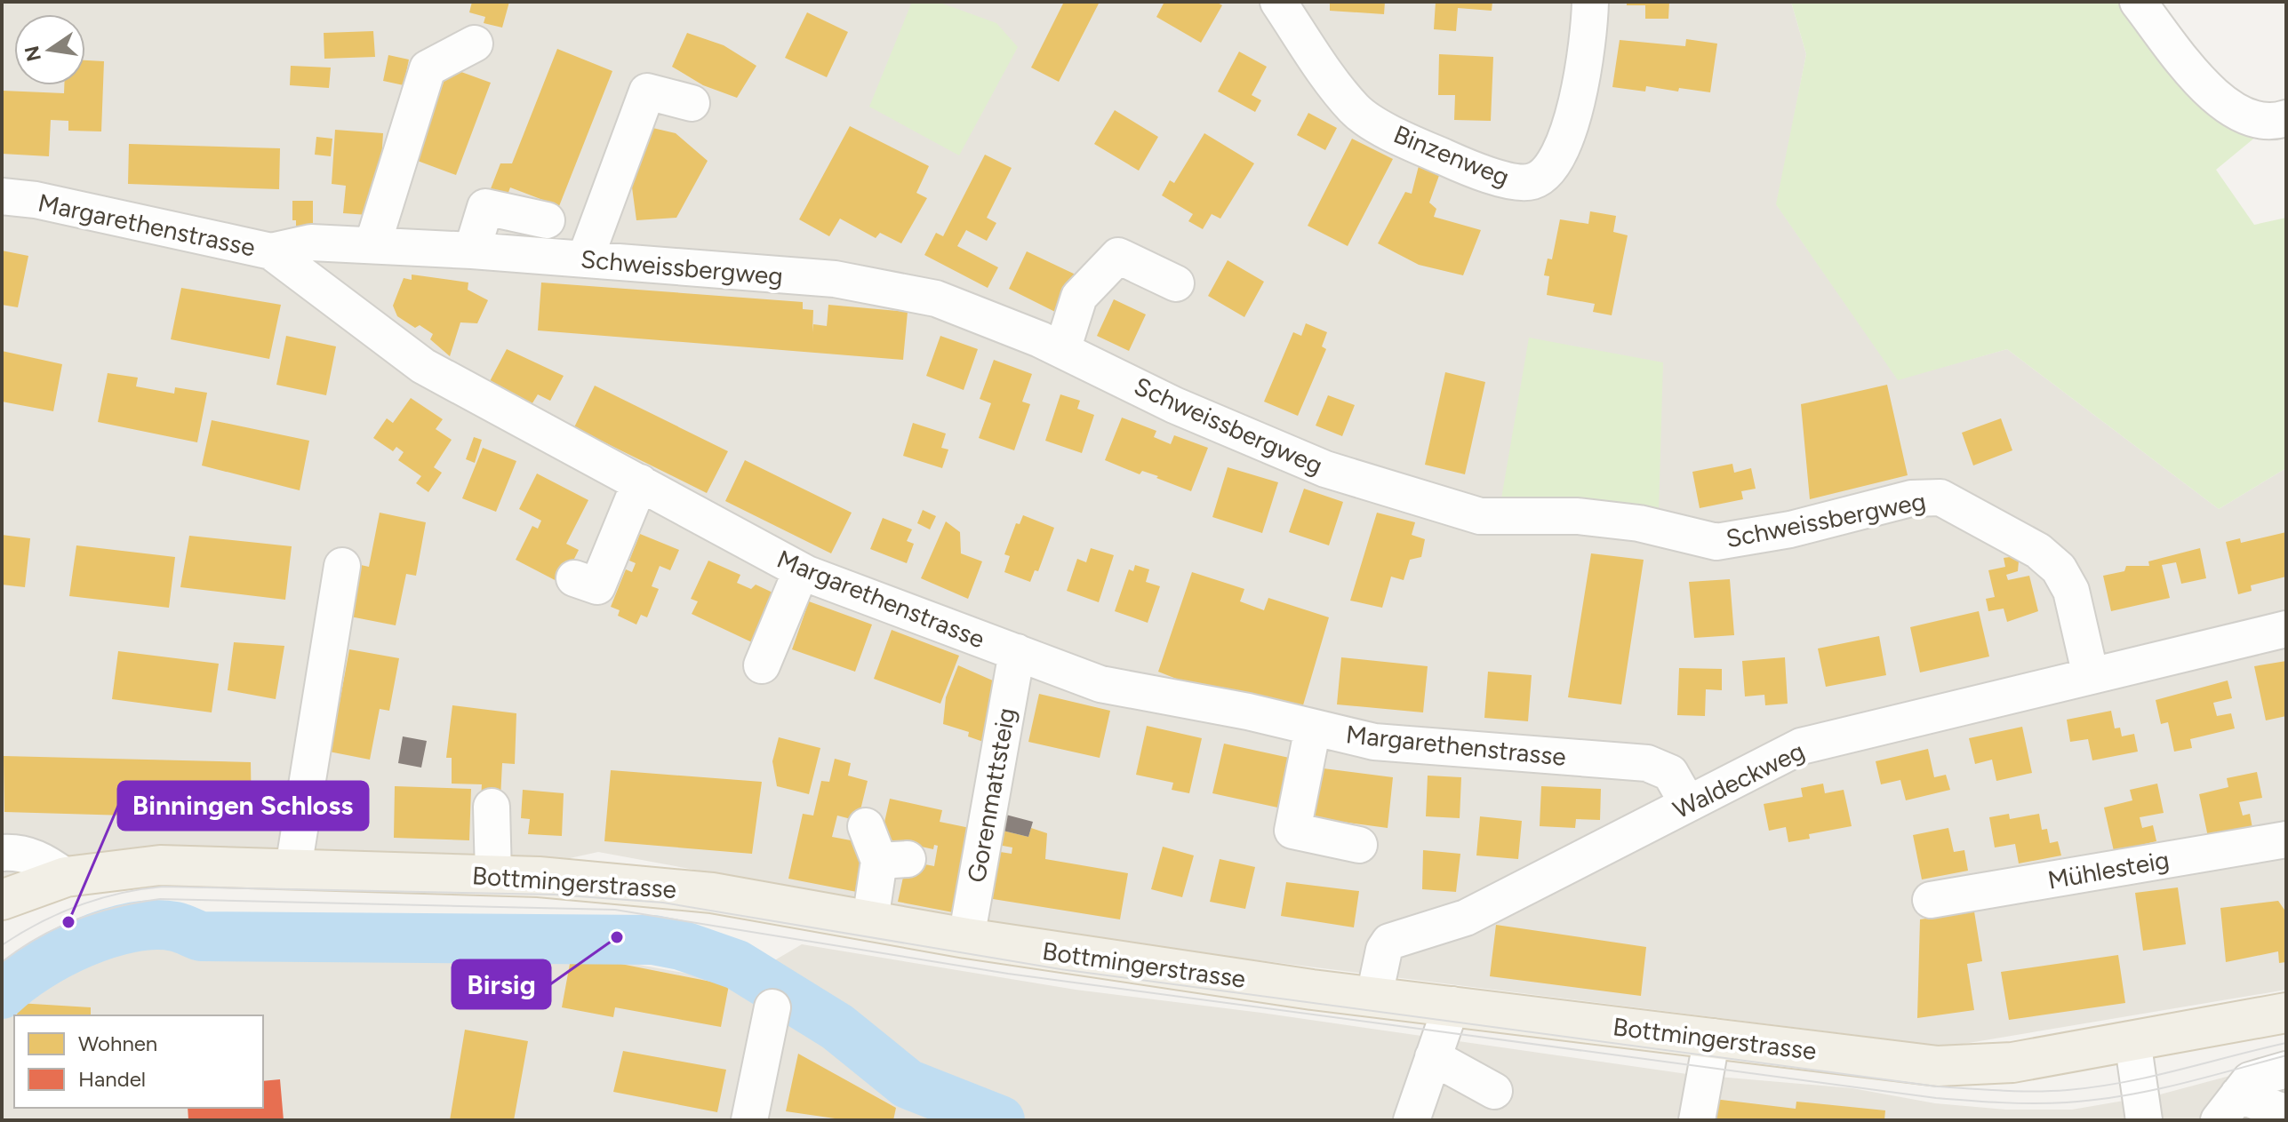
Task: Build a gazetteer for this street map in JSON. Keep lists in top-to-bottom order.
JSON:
{
  "streets": {
    "main road": ["Bottmingerstrasse"],
    "street": [
      "Binzenweg",
      "Margarethenstrasse",
      "Schweissbergweg",
      "Waldeckweg",
      "Gorenmattsteig",
      "Mühlesteig"
    ]
  },
  "crossings": [
    ["Margarethenstrasse", "Schweissbergweg"],
    ["Margarethenstrasse", "Waldeckweg"],
    ["Margarethenstrasse", "Gorenmattsteig"],
    ["Schweissbergweg", "Waldeckweg"],
    ["Waldeckweg", "Bottmingerstrasse"],
    ["Gorenmattsteig", "Bottmingerstrasse"]
  ],
  "places": ["Binningen Schloss", "Birsig"],
  "legend": ["Wohnen", "Handel"],
  "north": "left"
}
